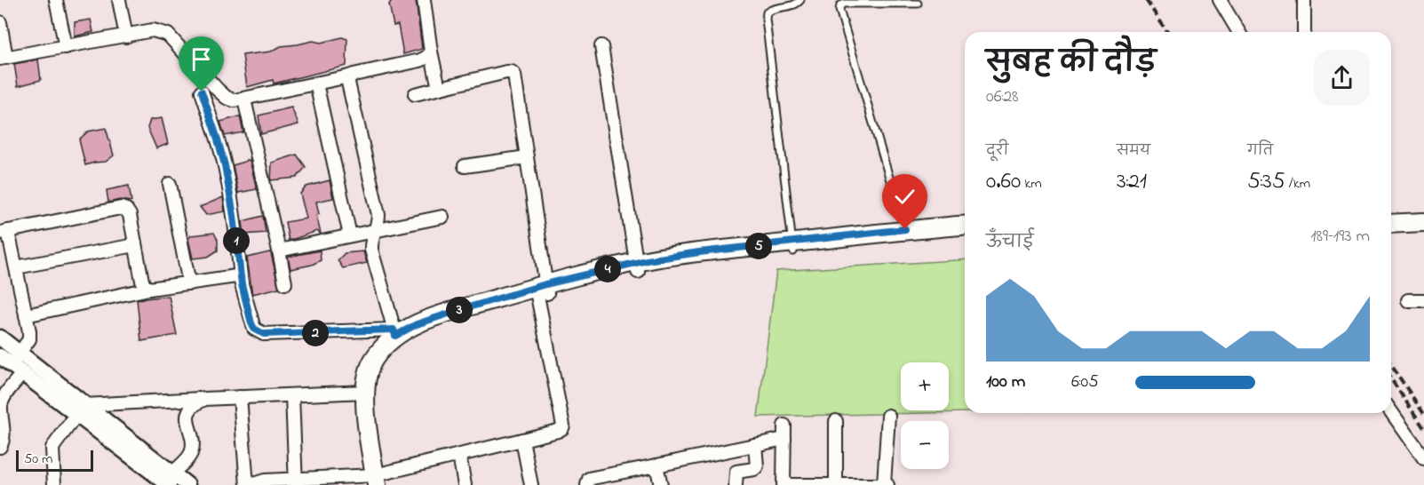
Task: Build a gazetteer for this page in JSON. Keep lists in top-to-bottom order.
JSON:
{
  "scale_bar": "50 m",
  "page": {
    "heading": ["सुबह की दौड़", "06:28"],
    "stats": [
      ["दूरी", "0.60 km"],
      ["समय", "3:21"],
      ["गति", "5:35 /km"]
    ],
    "chart": ["ऊँचाई", "189–193 m"],
    "pins": [
      "1",
      "5",
      "4",
      "3",
      "2"
    ],
    "map_buttons": ["+", "−"],
    "list": [
      {
        "name": "100 m",
        "note": "6:05"
      }
    ],
    "scale": "50 m"
  }
}
